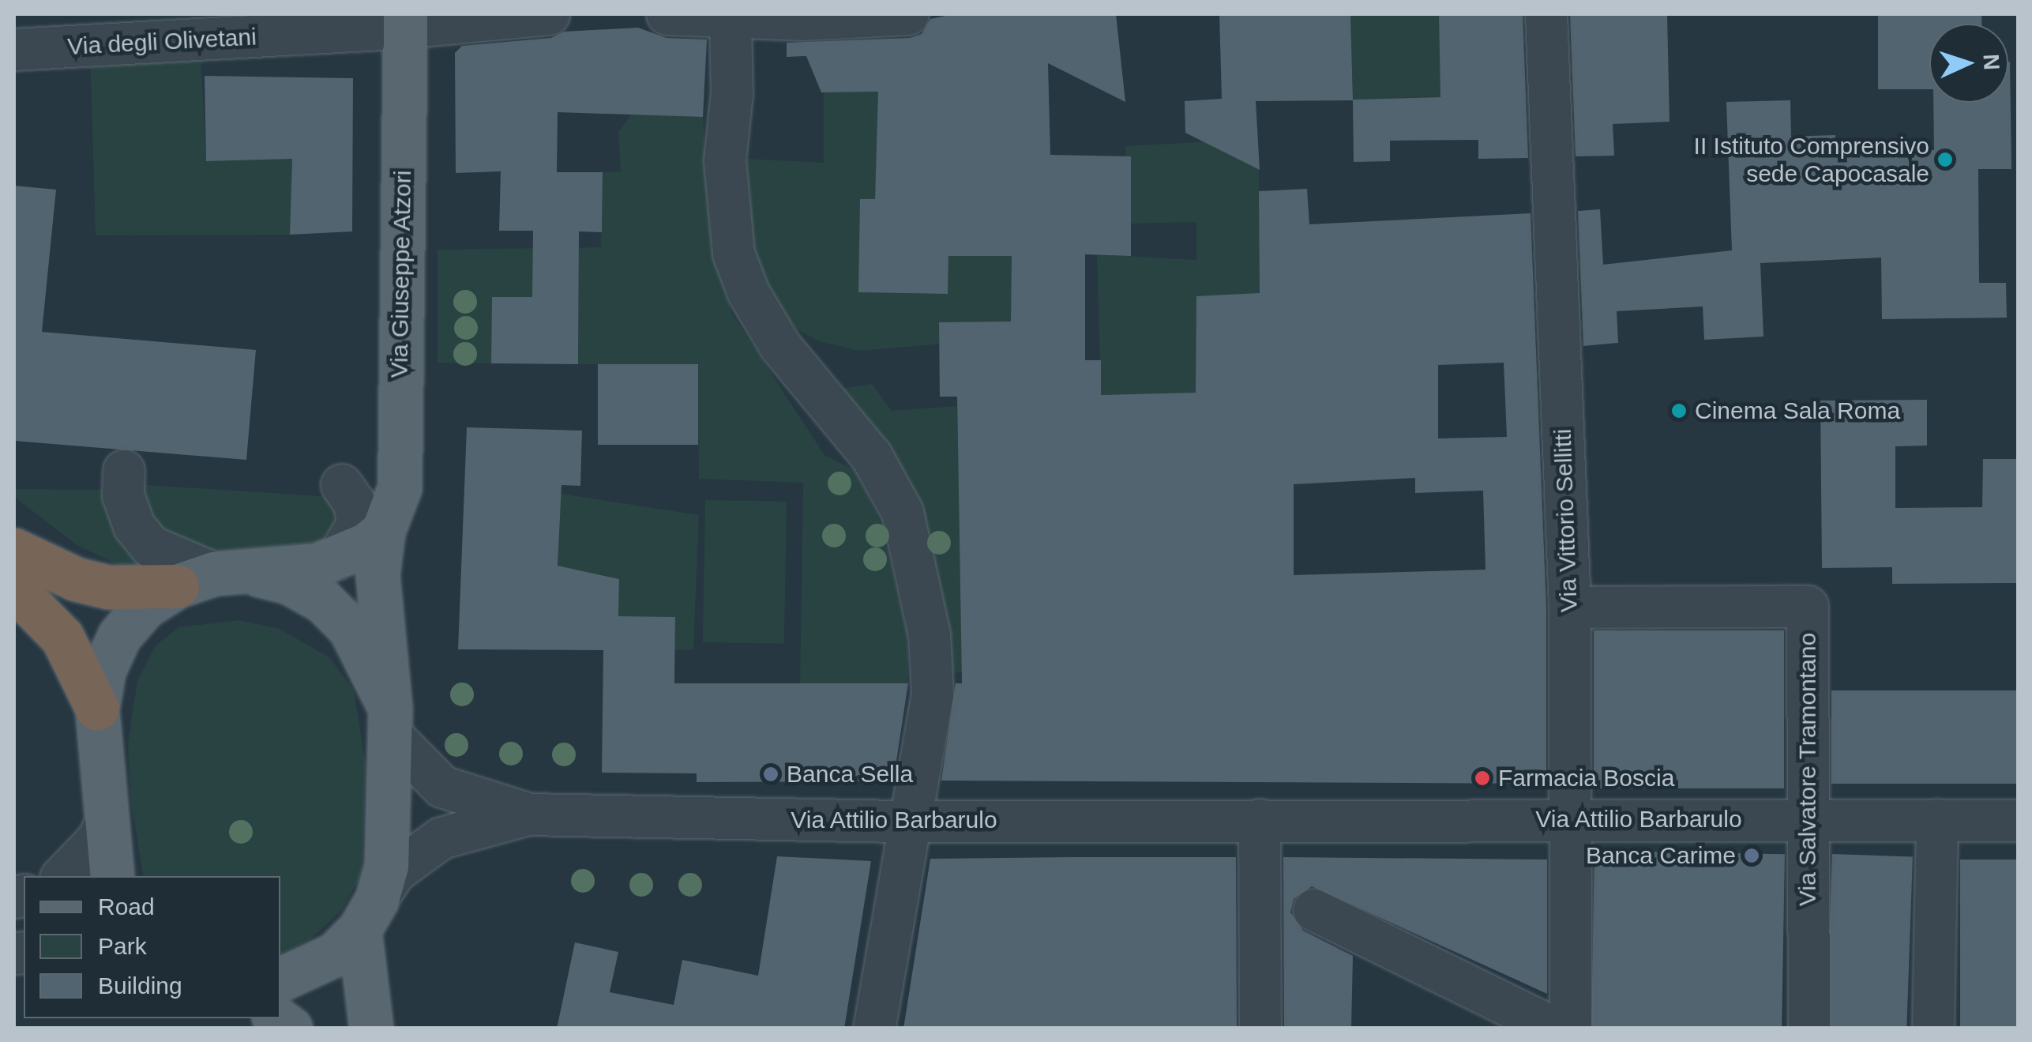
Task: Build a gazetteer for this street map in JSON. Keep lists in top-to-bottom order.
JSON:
{
  "streets": {
    "main road": ["Via Giuseppe Atzori"],
    "street": [
      "Via degli Olivetani",
      "Via Vittorio Sellitti",
      "Via Salvatore Tramontano",
      "Via Attilio Barbarulo"
    ]
  },
  "crossings": [
    ["Via degli Olivetani", "Via Giuseppe Atzori"],
    ["Via Giuseppe Atzori", "Via Attilio Barbarulo"],
    ["Via Vittorio Sellitti", "Via Salvatore Tramontano"],
    ["Via Vittorio Sellitti", "Via Attilio Barbarulo"],
    ["Via Salvatore Tramontano", "Via Attilio Barbarulo"]
  ],
  "places": [
    "II Istituto Comprensivo sede Capocasale",
    "Cinema Sala Roma",
    "Banca Sella",
    "Farmacia Boscia",
    "Banca Carime"
  ],
  "legend": ["Road", "Park", "Building"],
  "north": "right"
}
